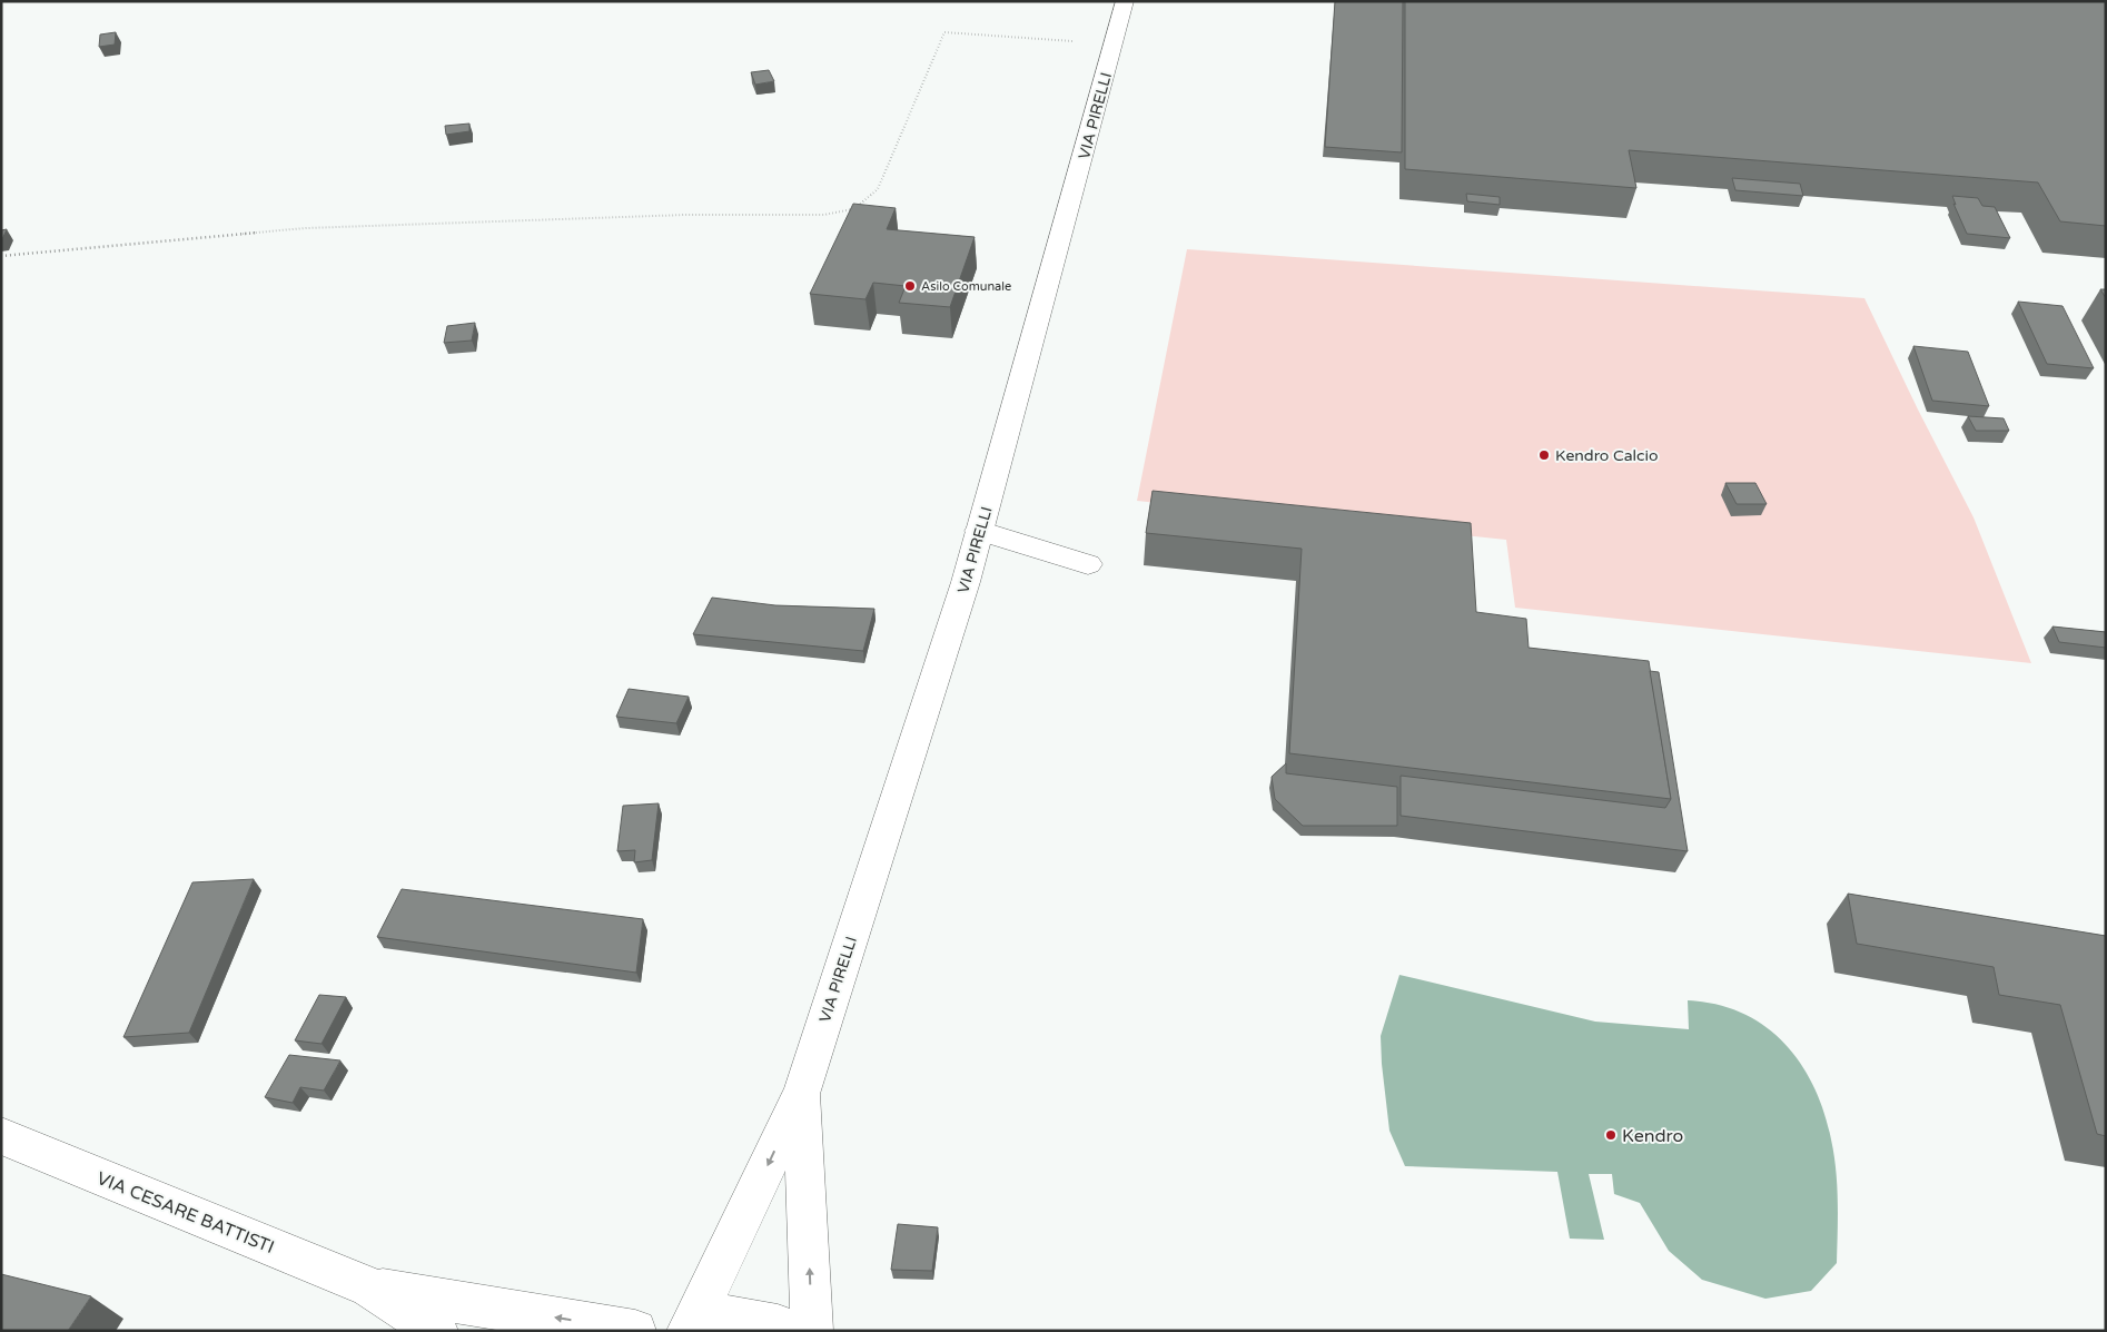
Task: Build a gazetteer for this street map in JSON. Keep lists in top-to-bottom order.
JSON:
{
  "streets": {
    "main road": ["VIA PIRELLI", "VIA CESARE BATTISTI"]
  },
  "one_way": ["VIA CESARE BATTISTI"],
  "places": ["Asilo Comunale", "Kendro Calcio", "Kendro"]
}
